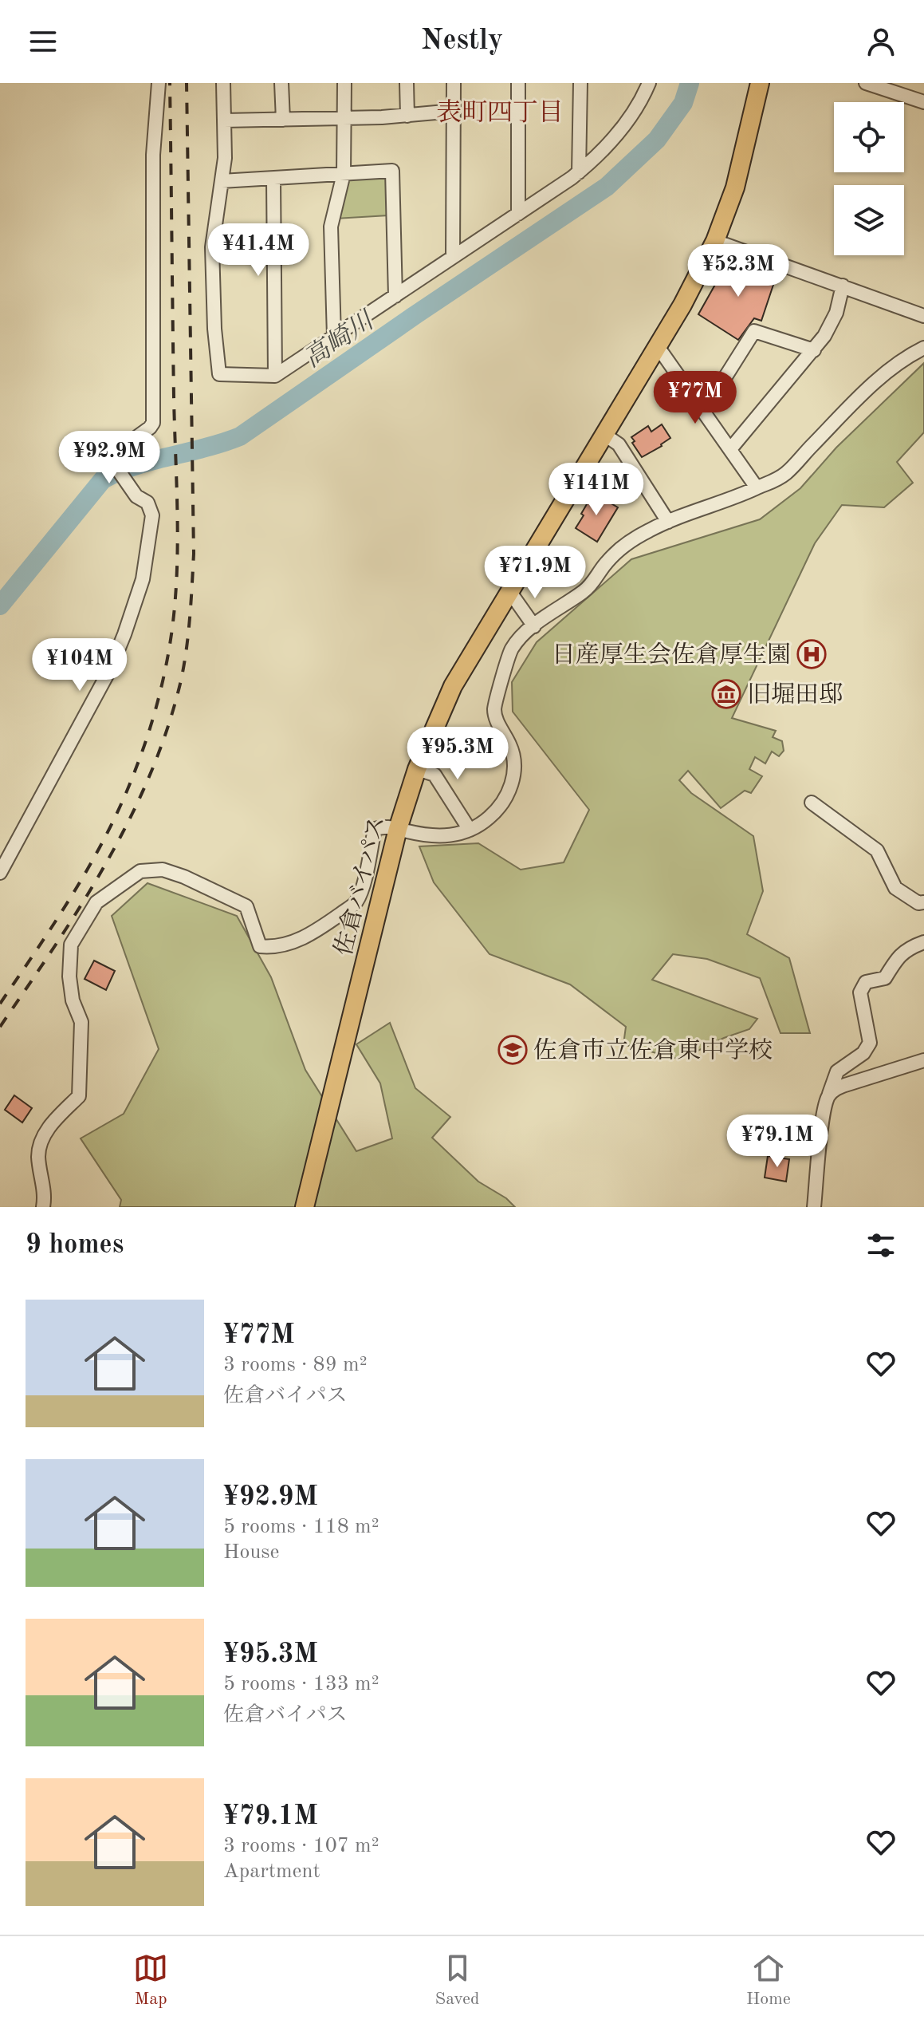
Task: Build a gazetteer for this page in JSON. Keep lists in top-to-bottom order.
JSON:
{
  "streets": {
    "highway": ["佐倉バイパス"]
  },
  "districts": ["表町四丁目"],
  "water": ["高崎川"],
  "places": {
    "hospital": ["日産厚生会佐倉厚生園"],
    "museum": ["旧堀田邸"],
    "school or university": ["佐倉市立佐倉東中学校"]
  },
  "page": {
    "header": "Nestly",
    "price": [
      "¥41.4M",
      "¥52.3M",
      "¥77M",
      "¥92.9M",
      "¥141M",
      "¥71.9M",
      "¥104M",
      "¥95.3M",
      "¥79.1M"
    ],
    "heading": "9 homes",
    "list": [
      {
        "name": "¥77M",
        "note": "3 rooms · 89 m² · 佐倉バイパス"
      },
      {
        "name": "¥92.9M",
        "note": "5 rooms · 118 m² · House"
      },
      {
        "name": "¥95.3M",
        "note": "5 rooms · 133 m² · 佐倉バイパス"
      },
      {
        "name": "¥79.1M",
        "note": "3 rooms · 107 m² · Apartment"
      }
    ],
    "tabs": ["Map", "Saved", "Home"]
  }
}
